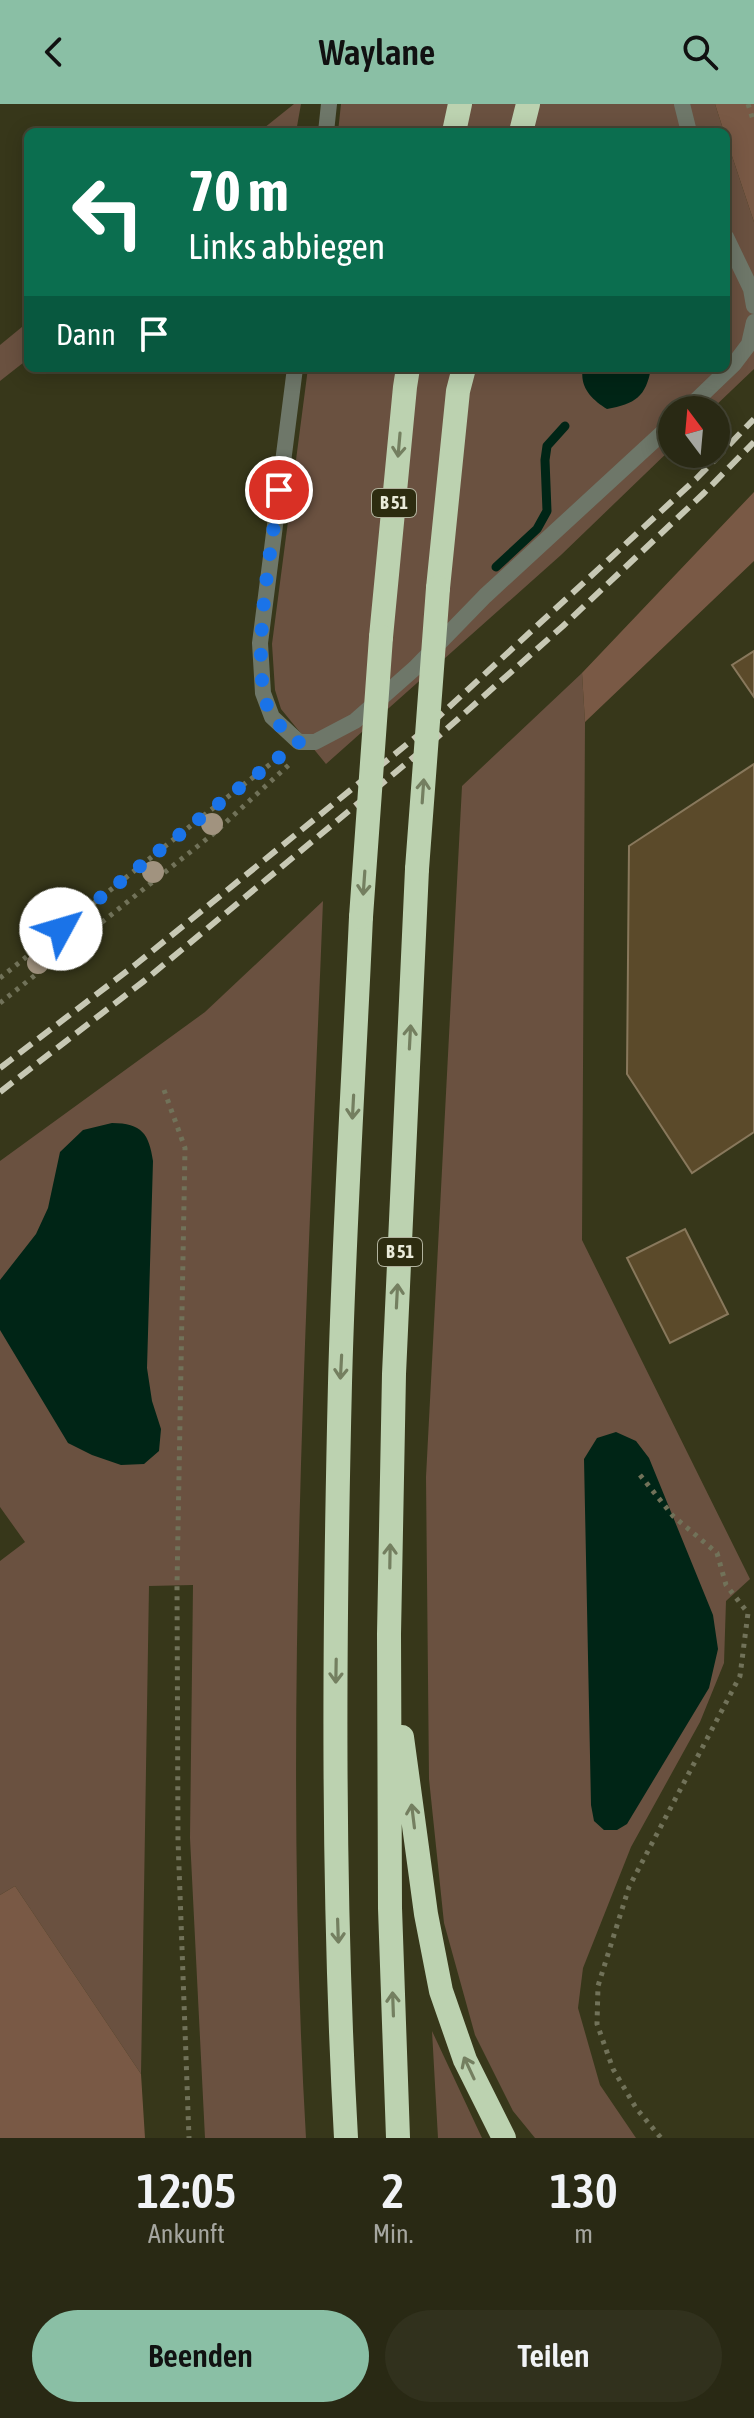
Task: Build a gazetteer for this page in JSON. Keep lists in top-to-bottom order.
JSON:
{
  "streets": {
    "highway": ["B 51"]
  },
  "north": "top",
  "page": {
    "header": "Waylane",
    "turn": ["70 m", "Links abbiegen"],
    "then": "Dann",
    "eta": [
      "12:05",
      "Ankunft",
      "2",
      "Min.",
      "130",
      "m"
    ],
    "buttons": ["Beenden", "Teilen"]
  }
}
